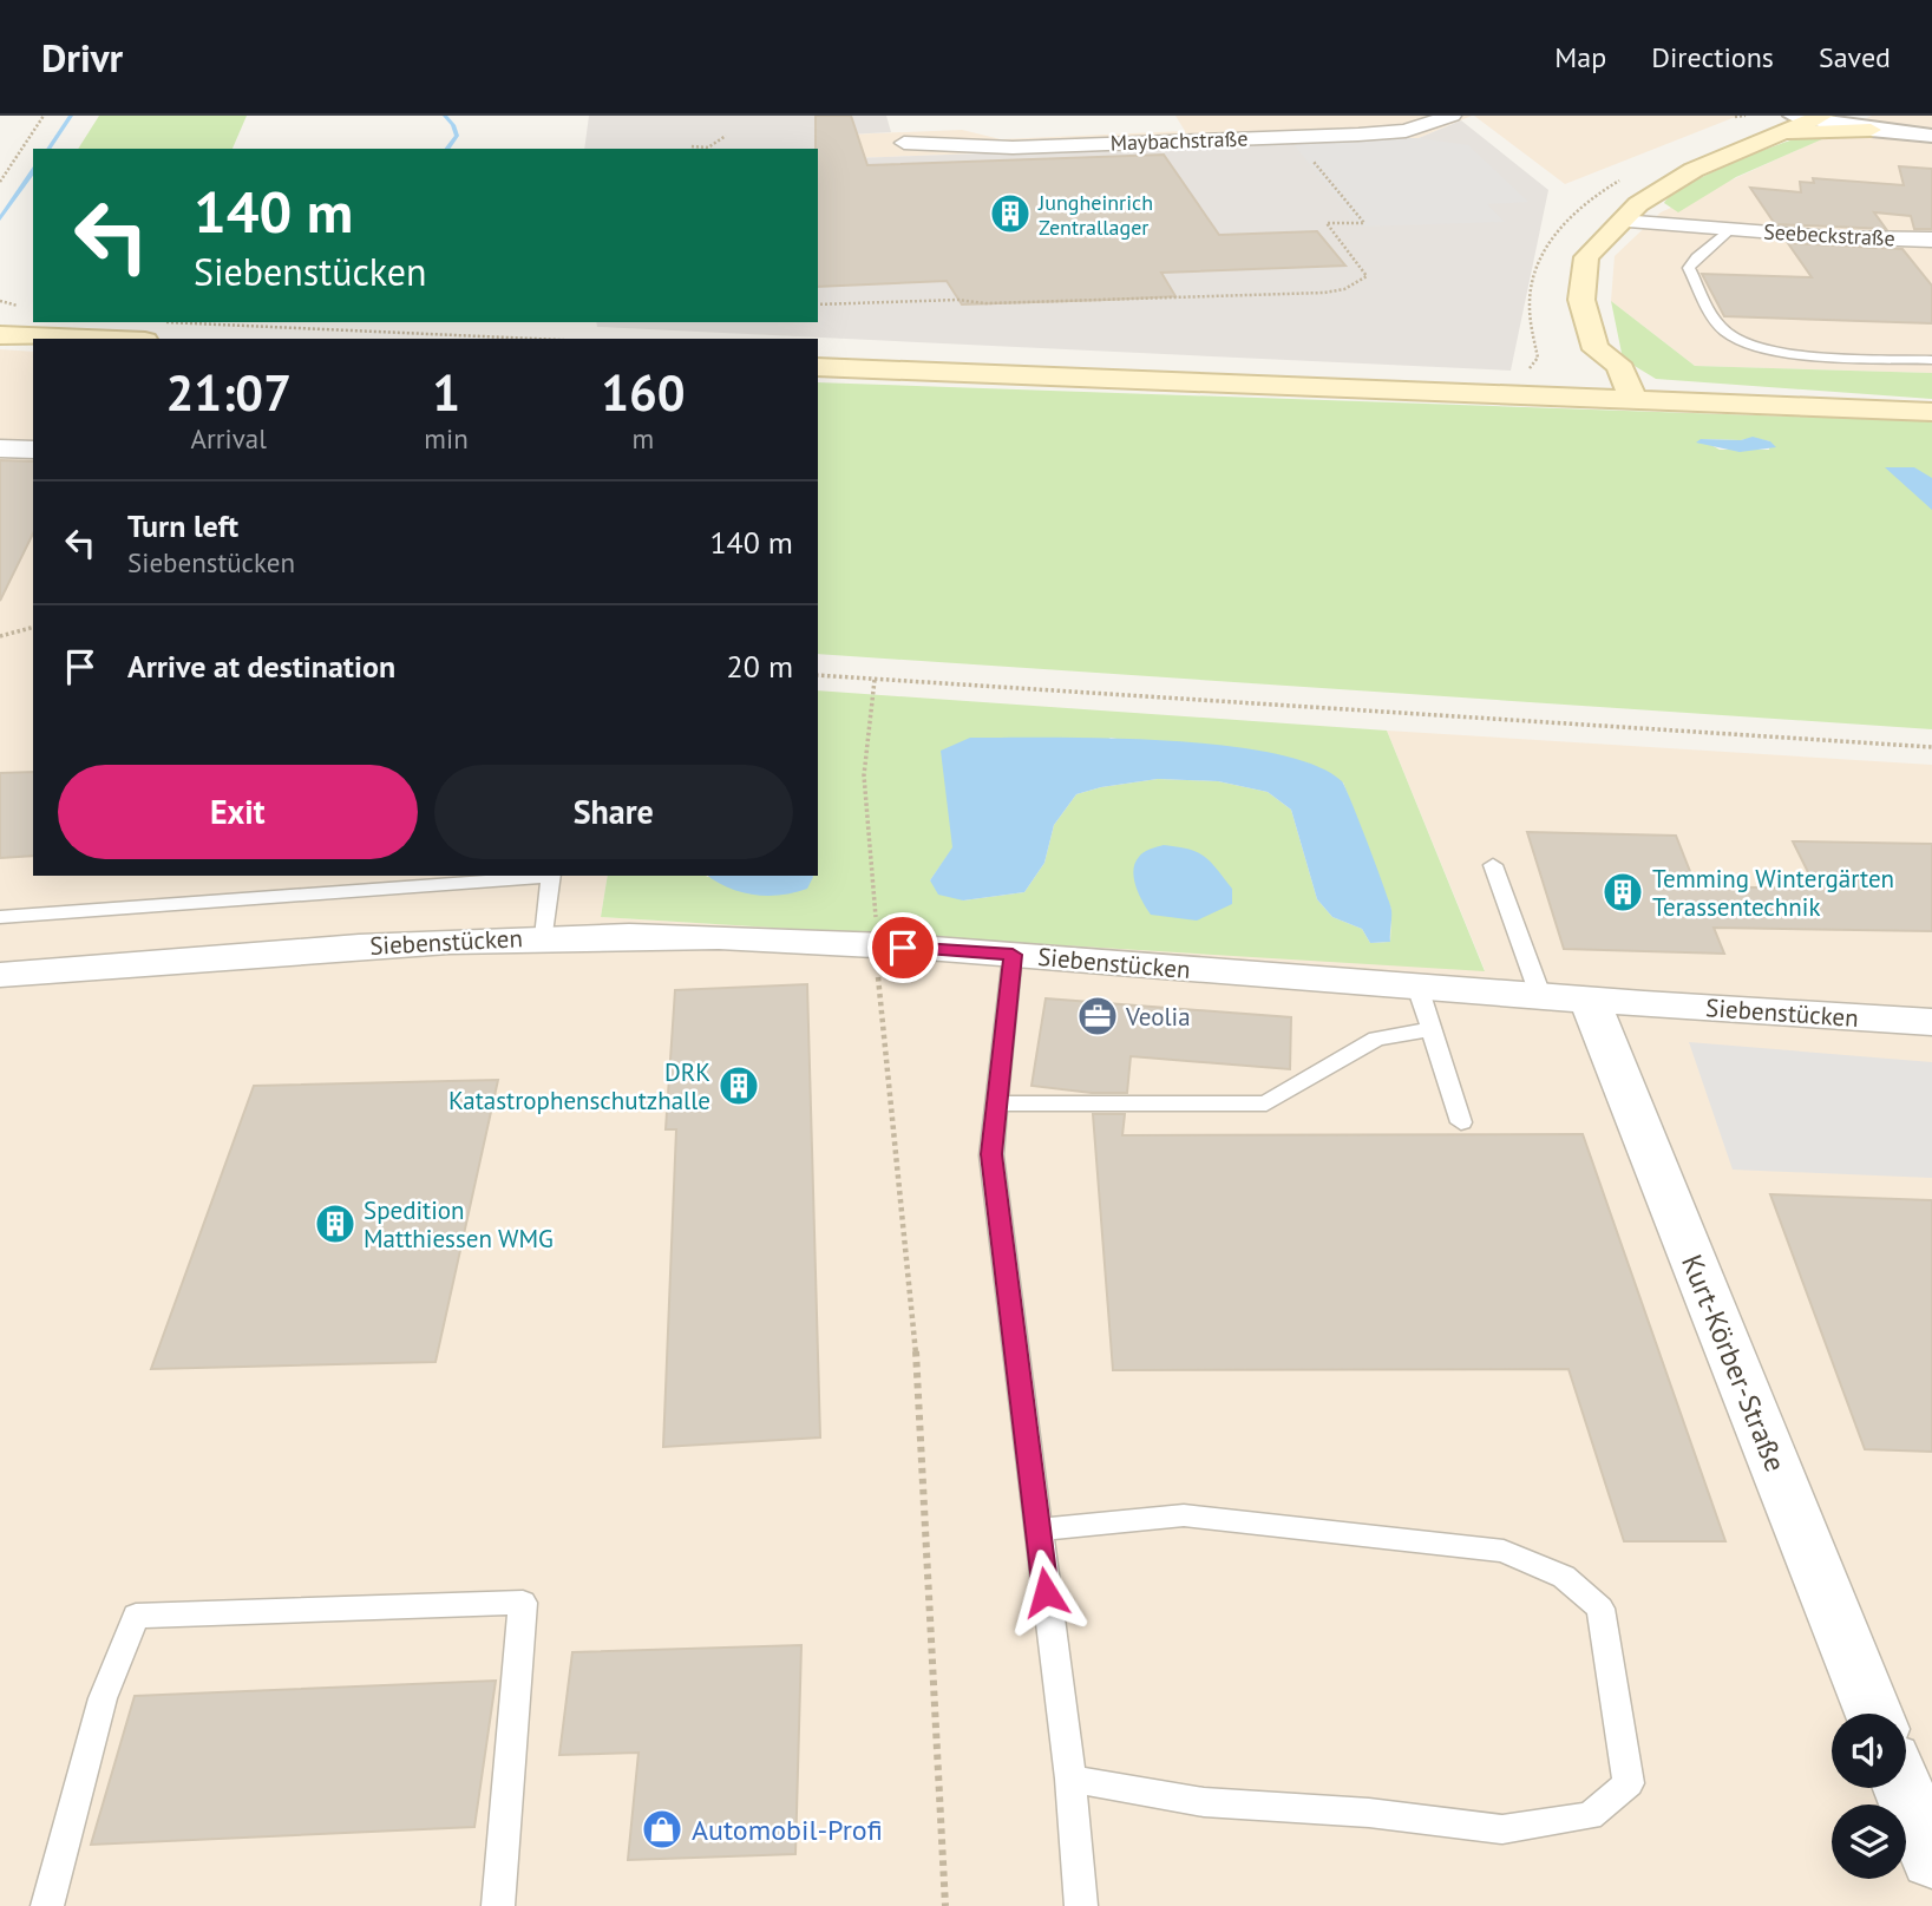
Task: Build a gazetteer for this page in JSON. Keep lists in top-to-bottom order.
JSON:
{
  "streets": {
    "street": [
      "Maybachstraße",
      "Seebeckstraße",
      "Siebenstücken",
      "Kurt-Körber-Straße"
    ]
  },
  "crossings": [
    ["Siebenstücken", "Kurt-Körber-Straße"]
  ],
  "places": {
    "building": [
      "Jungheinrich Zentrallager",
      "Temming Wintergärten Terassentechnik",
      "DRK Katastrophenschutzhalle",
      "Spedition Matthiessen WMG"
    ],
    "office": ["Veolia"],
    "shop": ["Automobil-Profi"]
  },
  "page": {
    "header": "Drivr",
    "nav": ["Map", "Directions", "Saved"],
    "turn": ["140 m", "Siebenstücken"],
    "eta": [
      "21:07",
      "Arrival",
      "1",
      "min",
      "160",
      "m"
    ],
    "list": [
      {
        "name": "Turn left",
        "note": "Siebenstücken",
        "value": "140 m"
      },
      {
        "name": "Arrive at destination",
        "value": "20 m"
      }
    ],
    "buttons": ["Exit", "Share"]
  }
}
